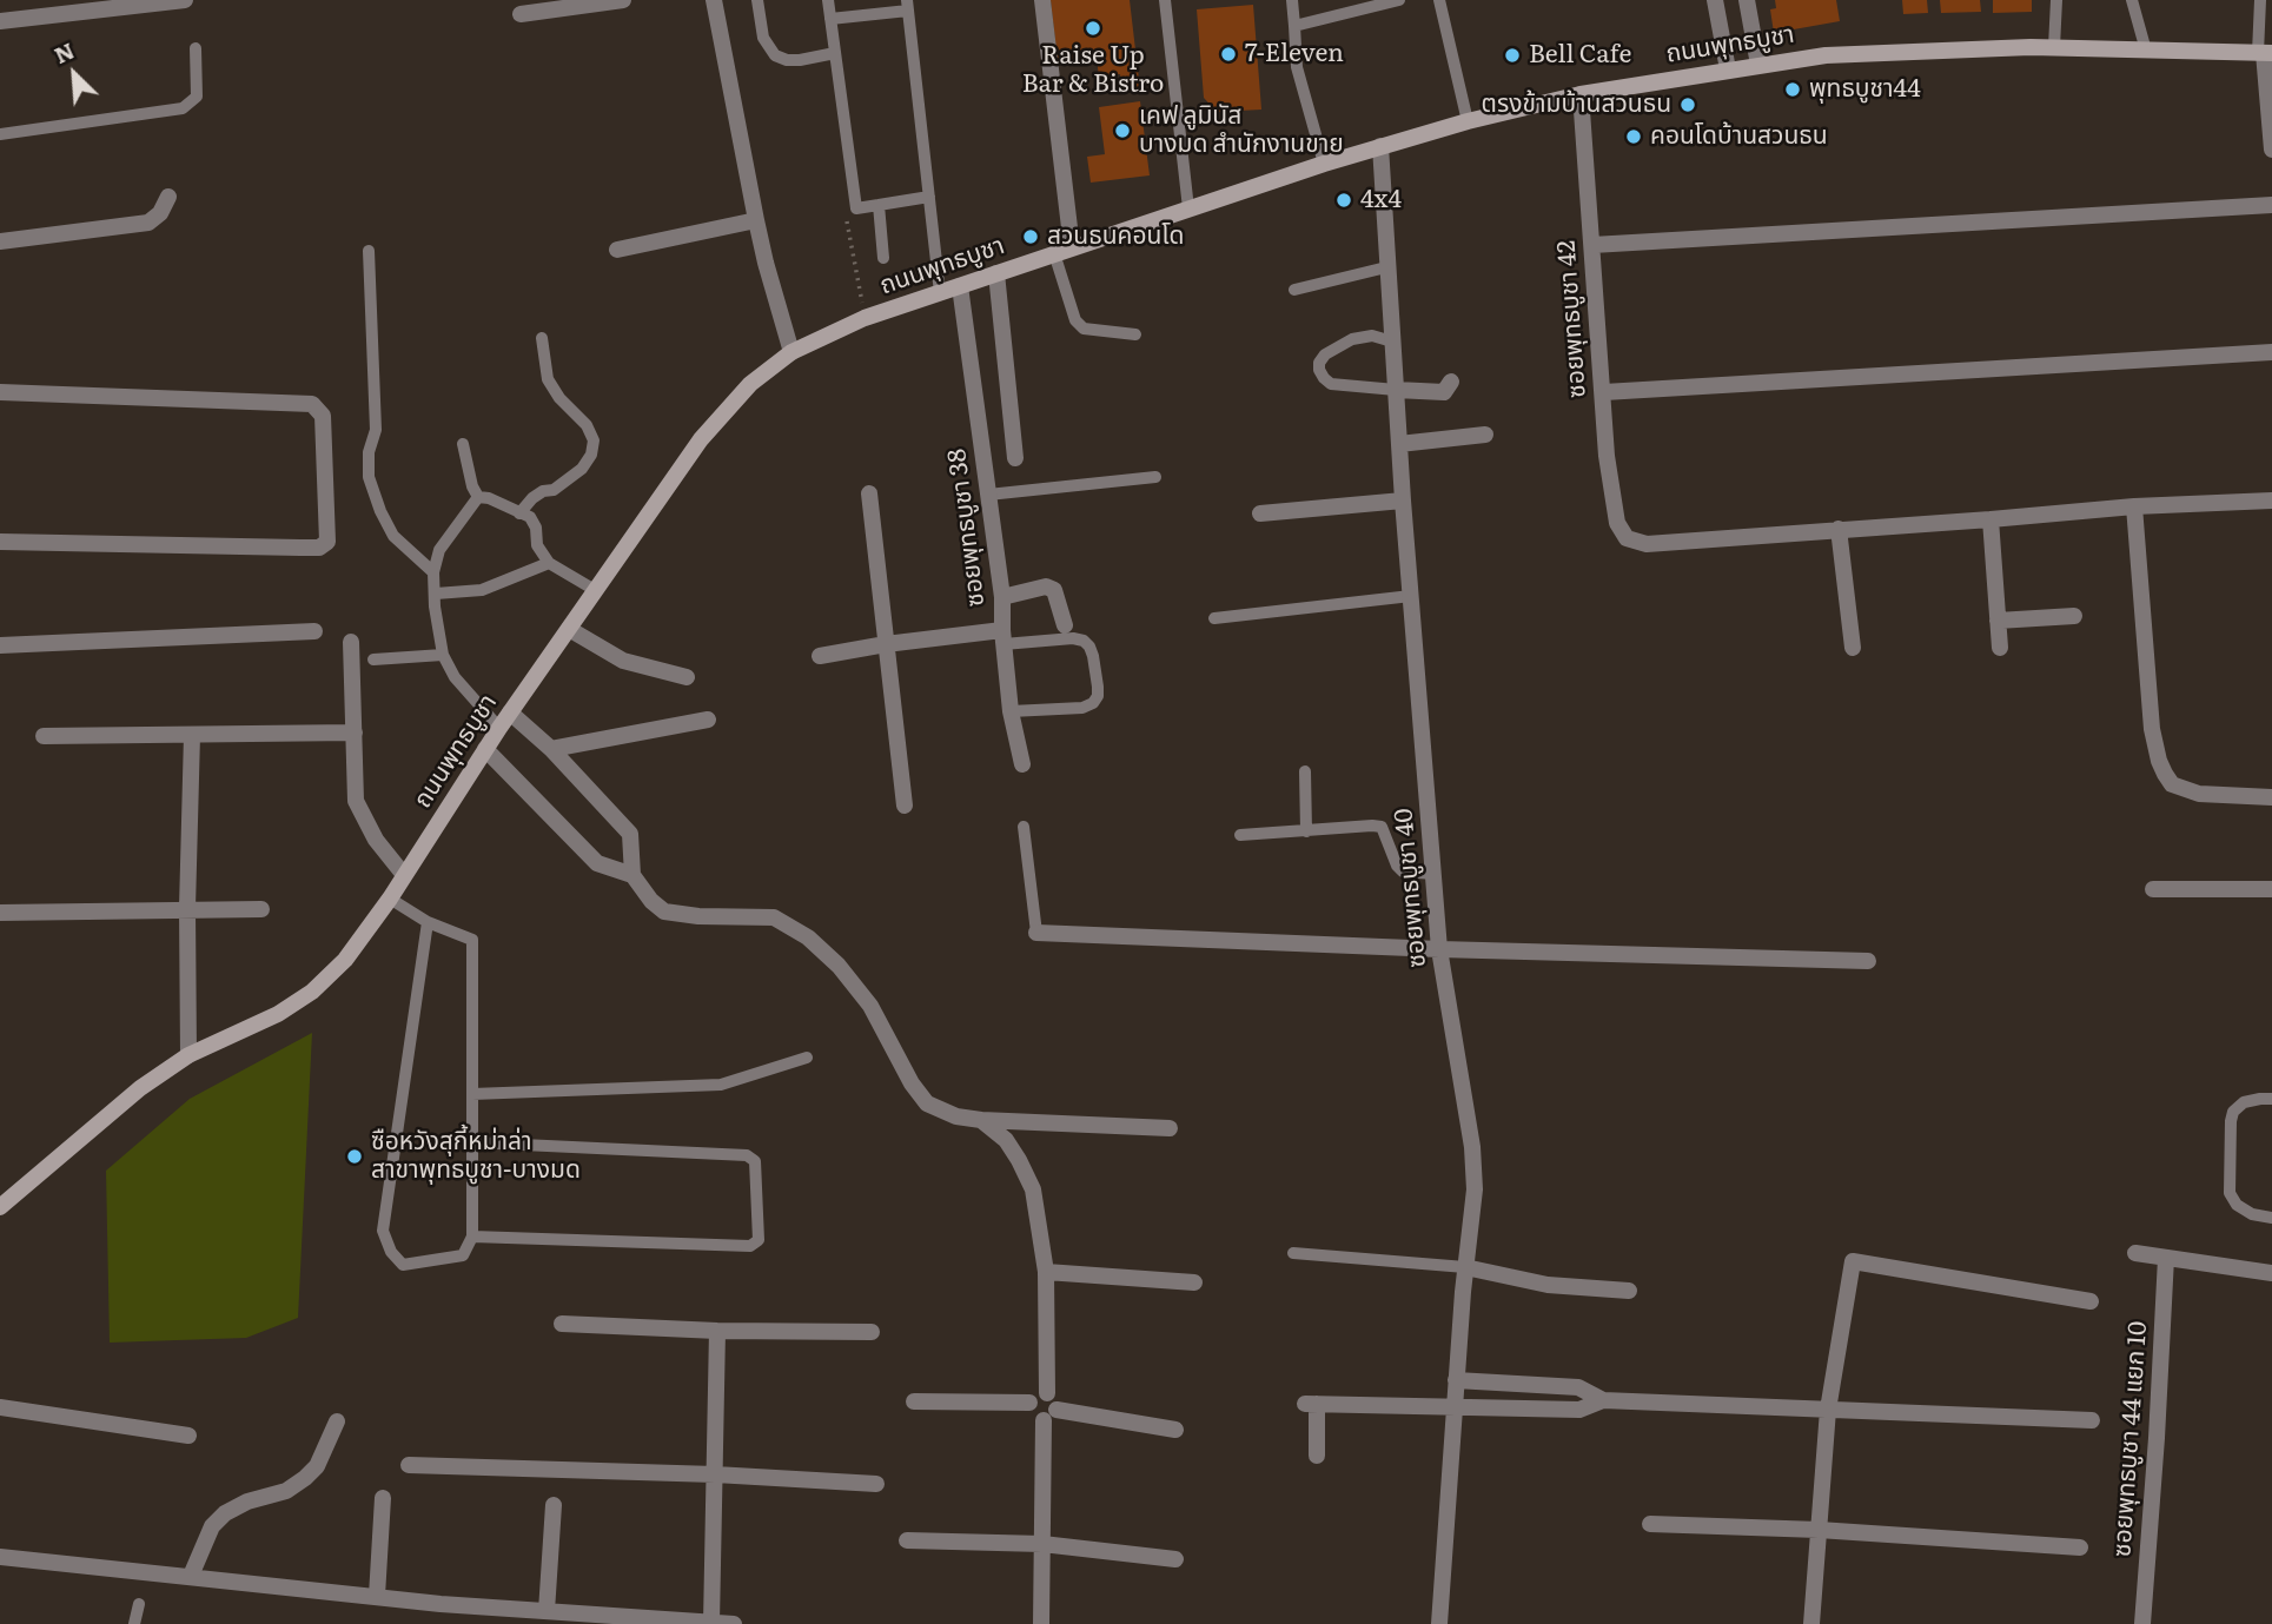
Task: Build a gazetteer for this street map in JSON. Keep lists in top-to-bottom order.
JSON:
{
  "streets": {
    "main road": ["ถนนพุทธบูชา"],
    "street": [
      "ซอยพุทธบูชา 42",
      "ซอยพุทธบูชา 38",
      "ซอยพุทธบูชา 40",
      "ซอยพุทธบูชา 44 แยก 10"
    ]
  },
  "crossings": [
    ["ถนนพุทธบูชา", "ซอยพุทธบูชา 42"],
    ["ถนนพุทธบูชา", "ซอยพุทธบูชา 38"],
    ["ถนนพุทธบูชา", "ซอยพุทธบูชา 40"]
  ],
  "places": [
    "Raise Up Bar & Bistro",
    "7-Eleven",
    "Bell Cafe",
    "พุทธบูชา44",
    "ตรงข้ามบ้านสวนธน",
    "เคฟ ลูมินัส บางมด สำนักงานขาย",
    "คอนโดบ้านสวนธน",
    "4x4",
    "สวนธนคอนโด",
    "ซือหวังสุกี้หม่าล่า สาขาพุทธบูชา-บางมด"
  ],
  "north": "top left"
}
